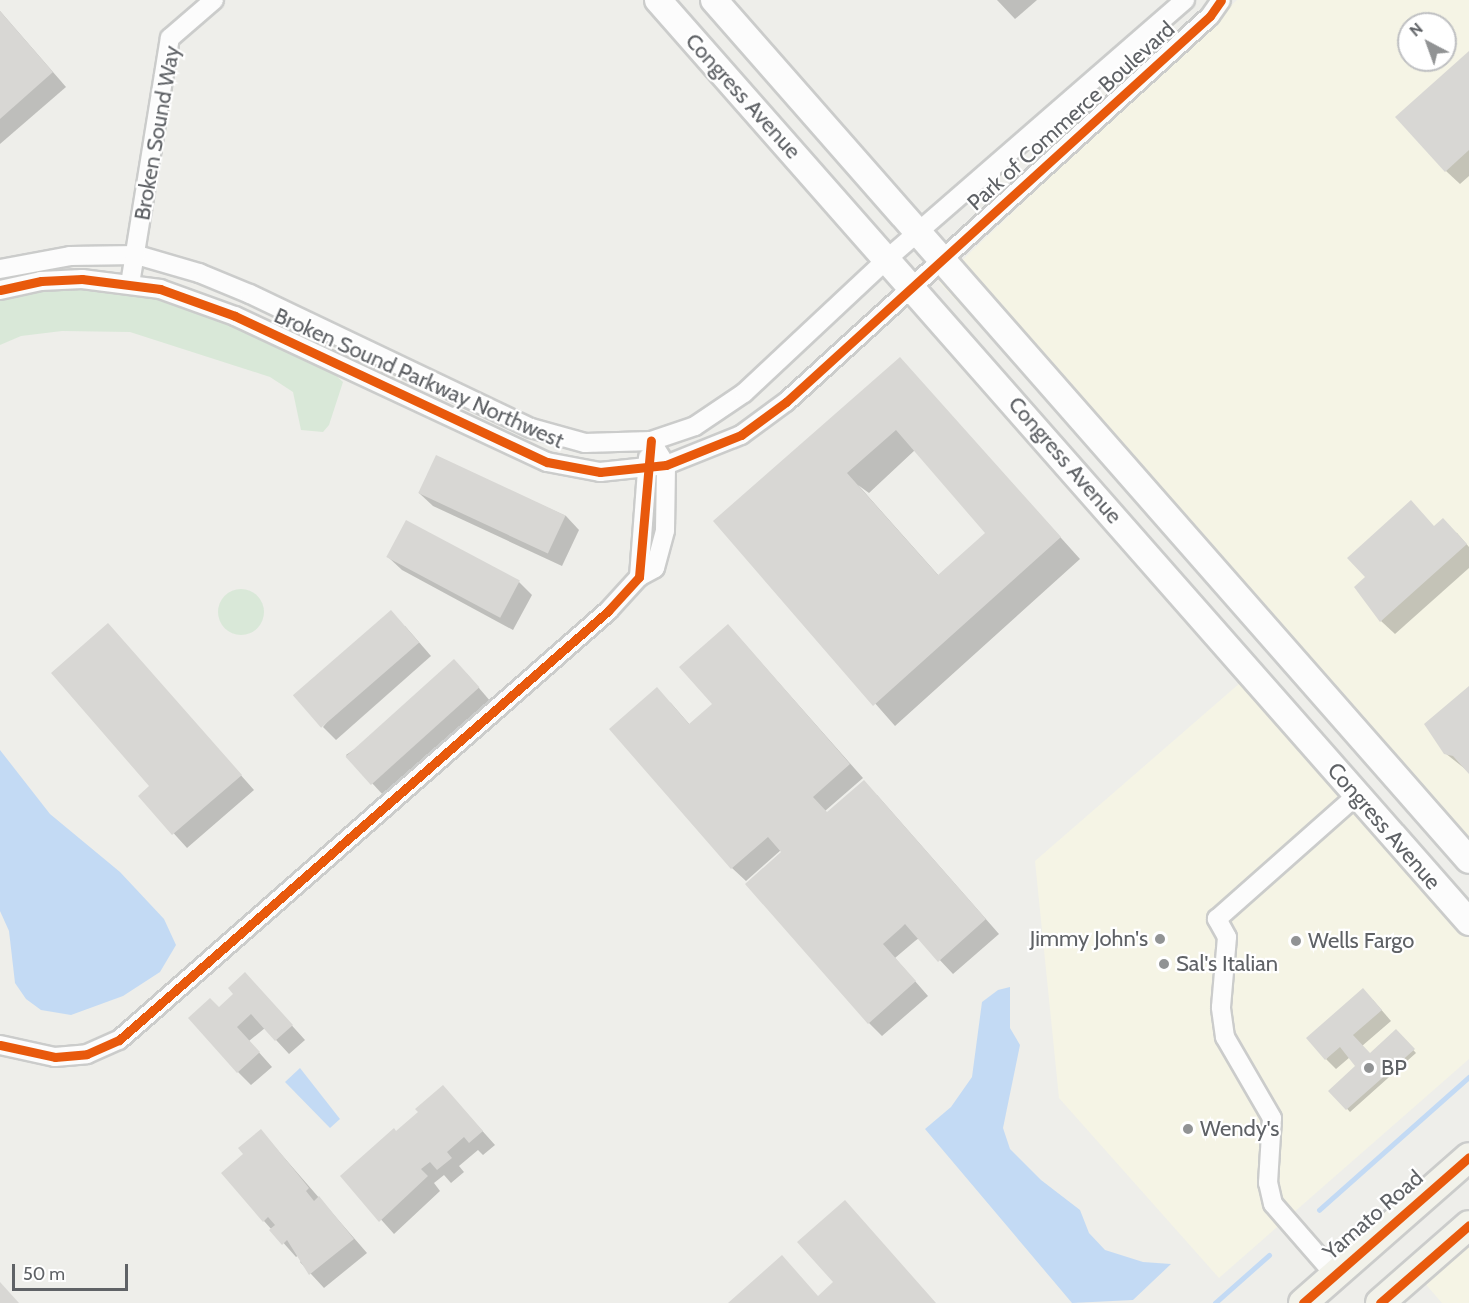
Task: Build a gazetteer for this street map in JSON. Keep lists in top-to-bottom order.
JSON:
{
  "streets": {
    "main road": ["Congress Avenue", "Yamato Road"],
    "street": ["Park of Commerce Boulevard", "Broken Sound Way", "Broken Sound Parkway Northwest"]
  },
  "crossings": [
    ["Congress Avenue", "Park of Commerce Boulevard"],
    ["Congress Avenue", "Broken Sound Parkway Northwest"],
    ["Park of Commerce Boulevard", "Broken Sound Parkway Northwest"],
    ["Broken Sound Way", "Broken Sound Parkway Northwest"]
  ],
  "places": [
    "Jimmy John's",
    "Wells Fargo",
    "Sal's Italian",
    "BP",
    "Wendy's"
  ],
  "scale_bar": "50 m",
  "north": "top left"
}
